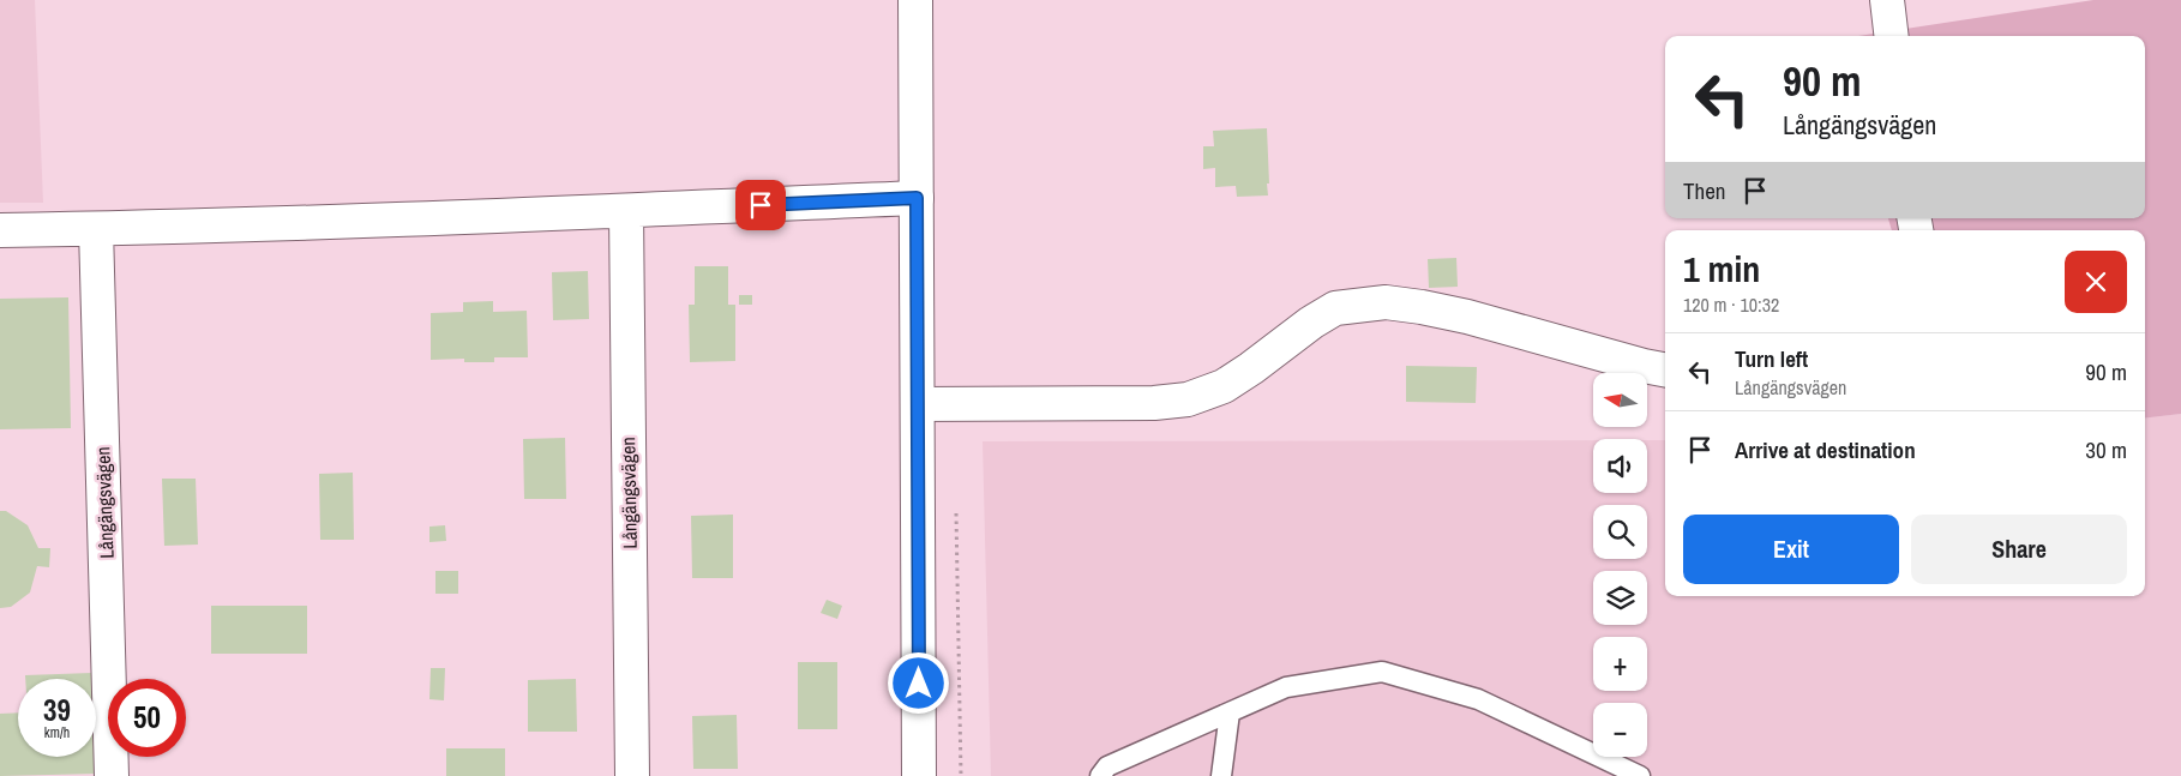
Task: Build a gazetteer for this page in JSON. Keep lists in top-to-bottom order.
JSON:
{
  "streets": {
    "street": ["Långängsvägen"]
  },
  "north": "left",
  "page": {
    "turn": ["90 m", "Långängsvägen"],
    "then": "Then",
    "heading": ["1 min", "120 m · 10:32"],
    "list": [
      {
        "name": "Turn left",
        "note": "Långängsvägen",
        "value": "90 m"
      },
      {
        "name": "Arrive at destination",
        "value": "30 m"
      }
    ],
    "map_buttons": ["+", "−"],
    "buttons": ["Exit", "Share"],
    "speed": "39 km/h",
    "limit": "50"
  }
}
